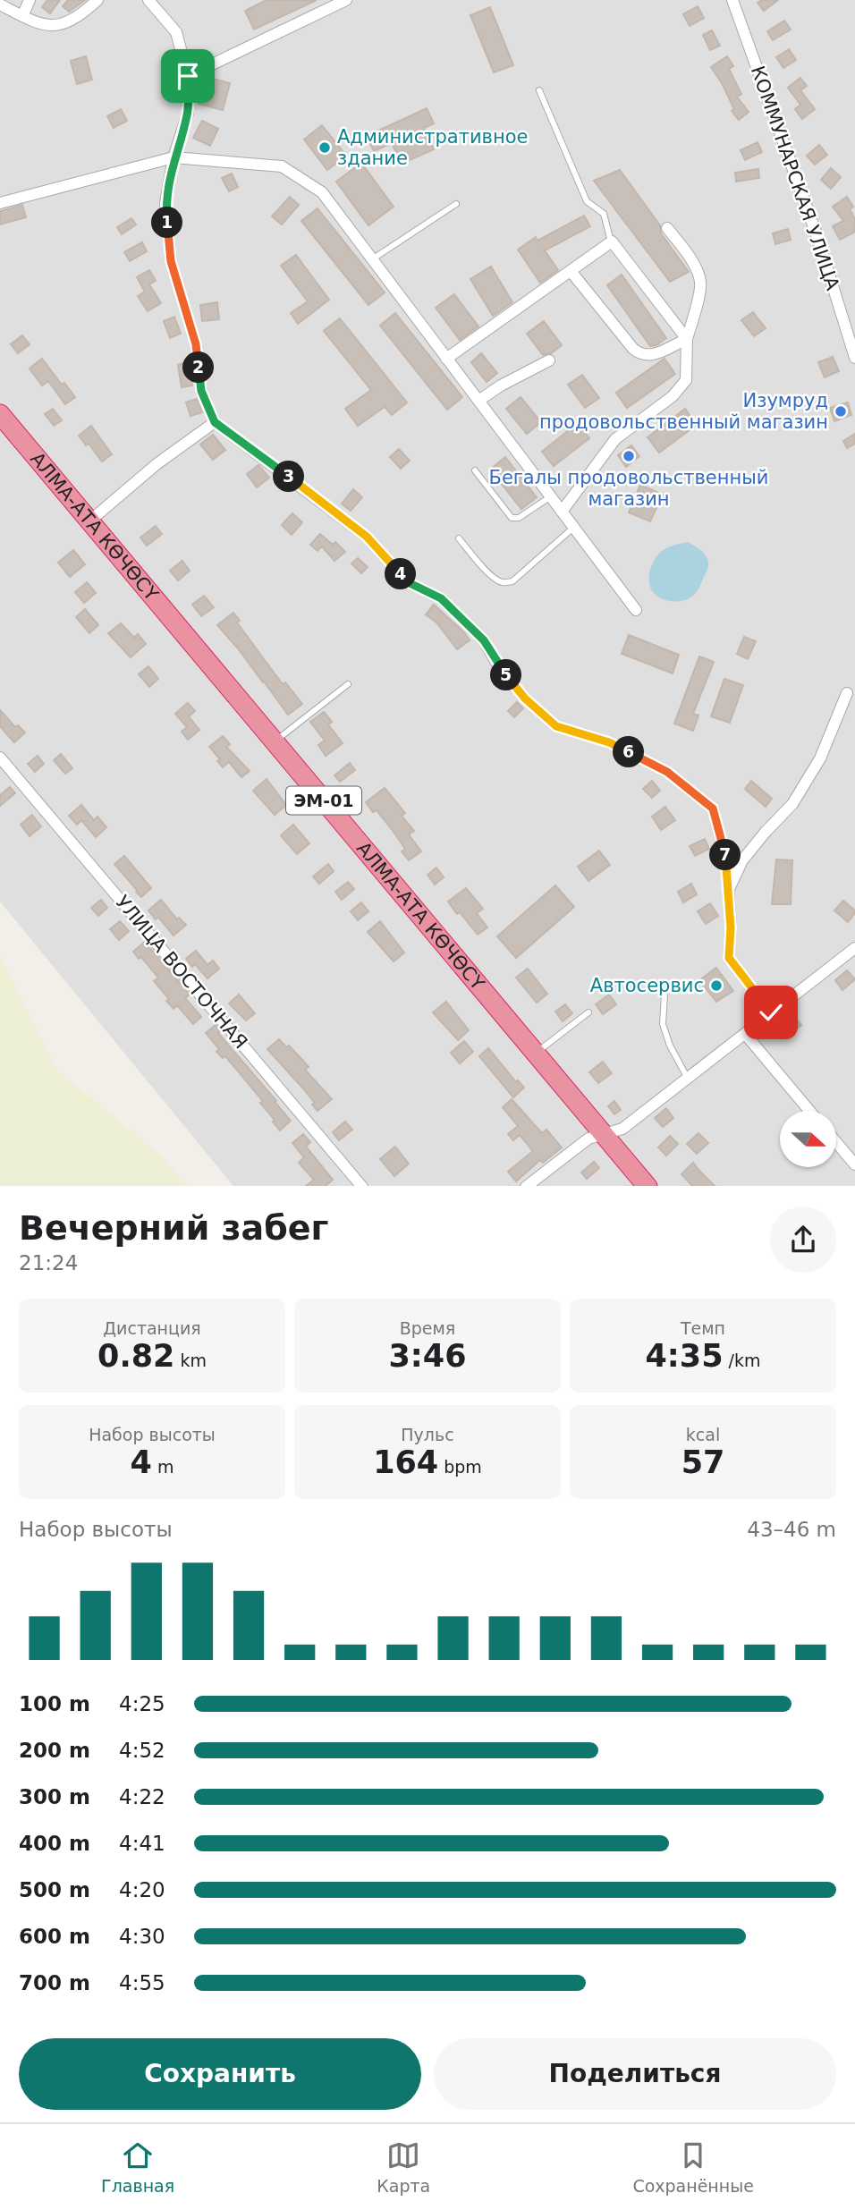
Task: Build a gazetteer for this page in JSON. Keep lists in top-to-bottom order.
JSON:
{
  "streets": {
    "highway": ["АЛМА-АТА КӨЧӨСҮ", "ЭМ-01"],
    "street": ["КОММУНАРСКАЯ УЛИЦА", "УЛИЦА ВОСТОЧНАЯ"]
  },
  "places": [
    "Административное здание",
    "Изумруд продовольственный магазин",
    "Бегалы продовольственный магазин",
    "Автосервис"
  ],
  "north": "right",
  "page": {
    "pins": [
      "1",
      "2",
      "3",
      "4",
      "5",
      "6",
      "7"
    ],
    "heading": ["Вечерний забег", "21:24"],
    "stats": [
      ["Дистанция", "0.82 km"],
      ["Время", "3:46"],
      ["Темп", "4:35 /km"],
      ["Набор высоты", "4 m"],
      ["Пульс", "164 bpm"],
      ["kcal", "57"]
    ],
    "chart": ["Набор высоты", "43–46 m"],
    "list": [
      {
        "name": "100 m",
        "note": "4:25"
      },
      {
        "name": "200 m",
        "note": "4:52"
      },
      {
        "name": "300 m",
        "note": "4:22"
      },
      {
        "name": "400 m",
        "note": "4:41"
      },
      {
        "name": "500 m",
        "note": "4:20"
      },
      {
        "name": "600 m",
        "note": "4:30"
      },
      {
        "name": "700 m",
        "note": "4:55"
      }
    ],
    "buttons": ["Сохранить", "Поделиться"],
    "tabs": ["Главная", "Карта", "Сохранённые"]
  }
}
